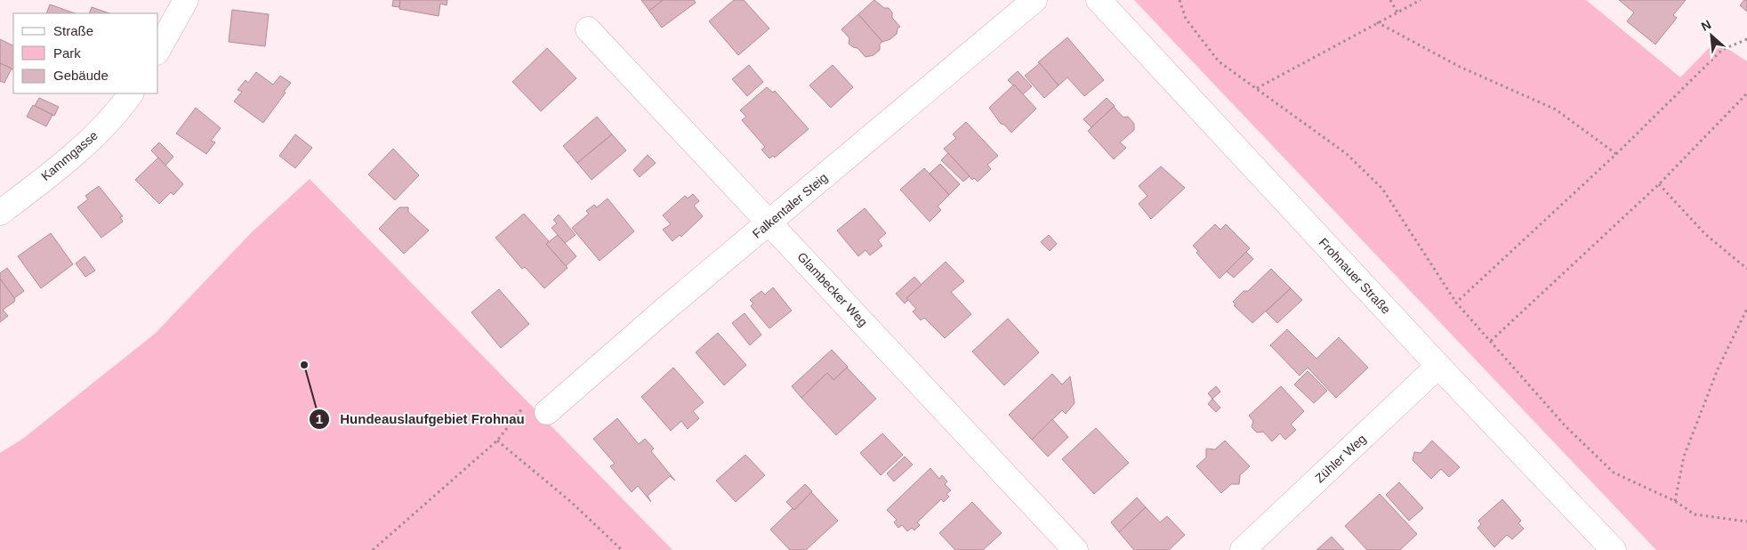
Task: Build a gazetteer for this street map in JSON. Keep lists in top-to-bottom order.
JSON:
{
  "streets": {
    "street": [
      "Kammgasse",
      "Falkentaler Steig",
      "Frohnauer Straße",
      "Glambecker Weg",
      "Zühler Weg"
    ]
  },
  "crossings": [
    ["Falkentaler Steig", "Glambecker Weg"],
    ["Frohnauer Straße", "Zühler Weg"]
  ],
  "places": ["Hundeauslaufgebiet Frohnau"],
  "legend": ["Straße", "Park", "Gebäude"],
  "north": "top left"
}
